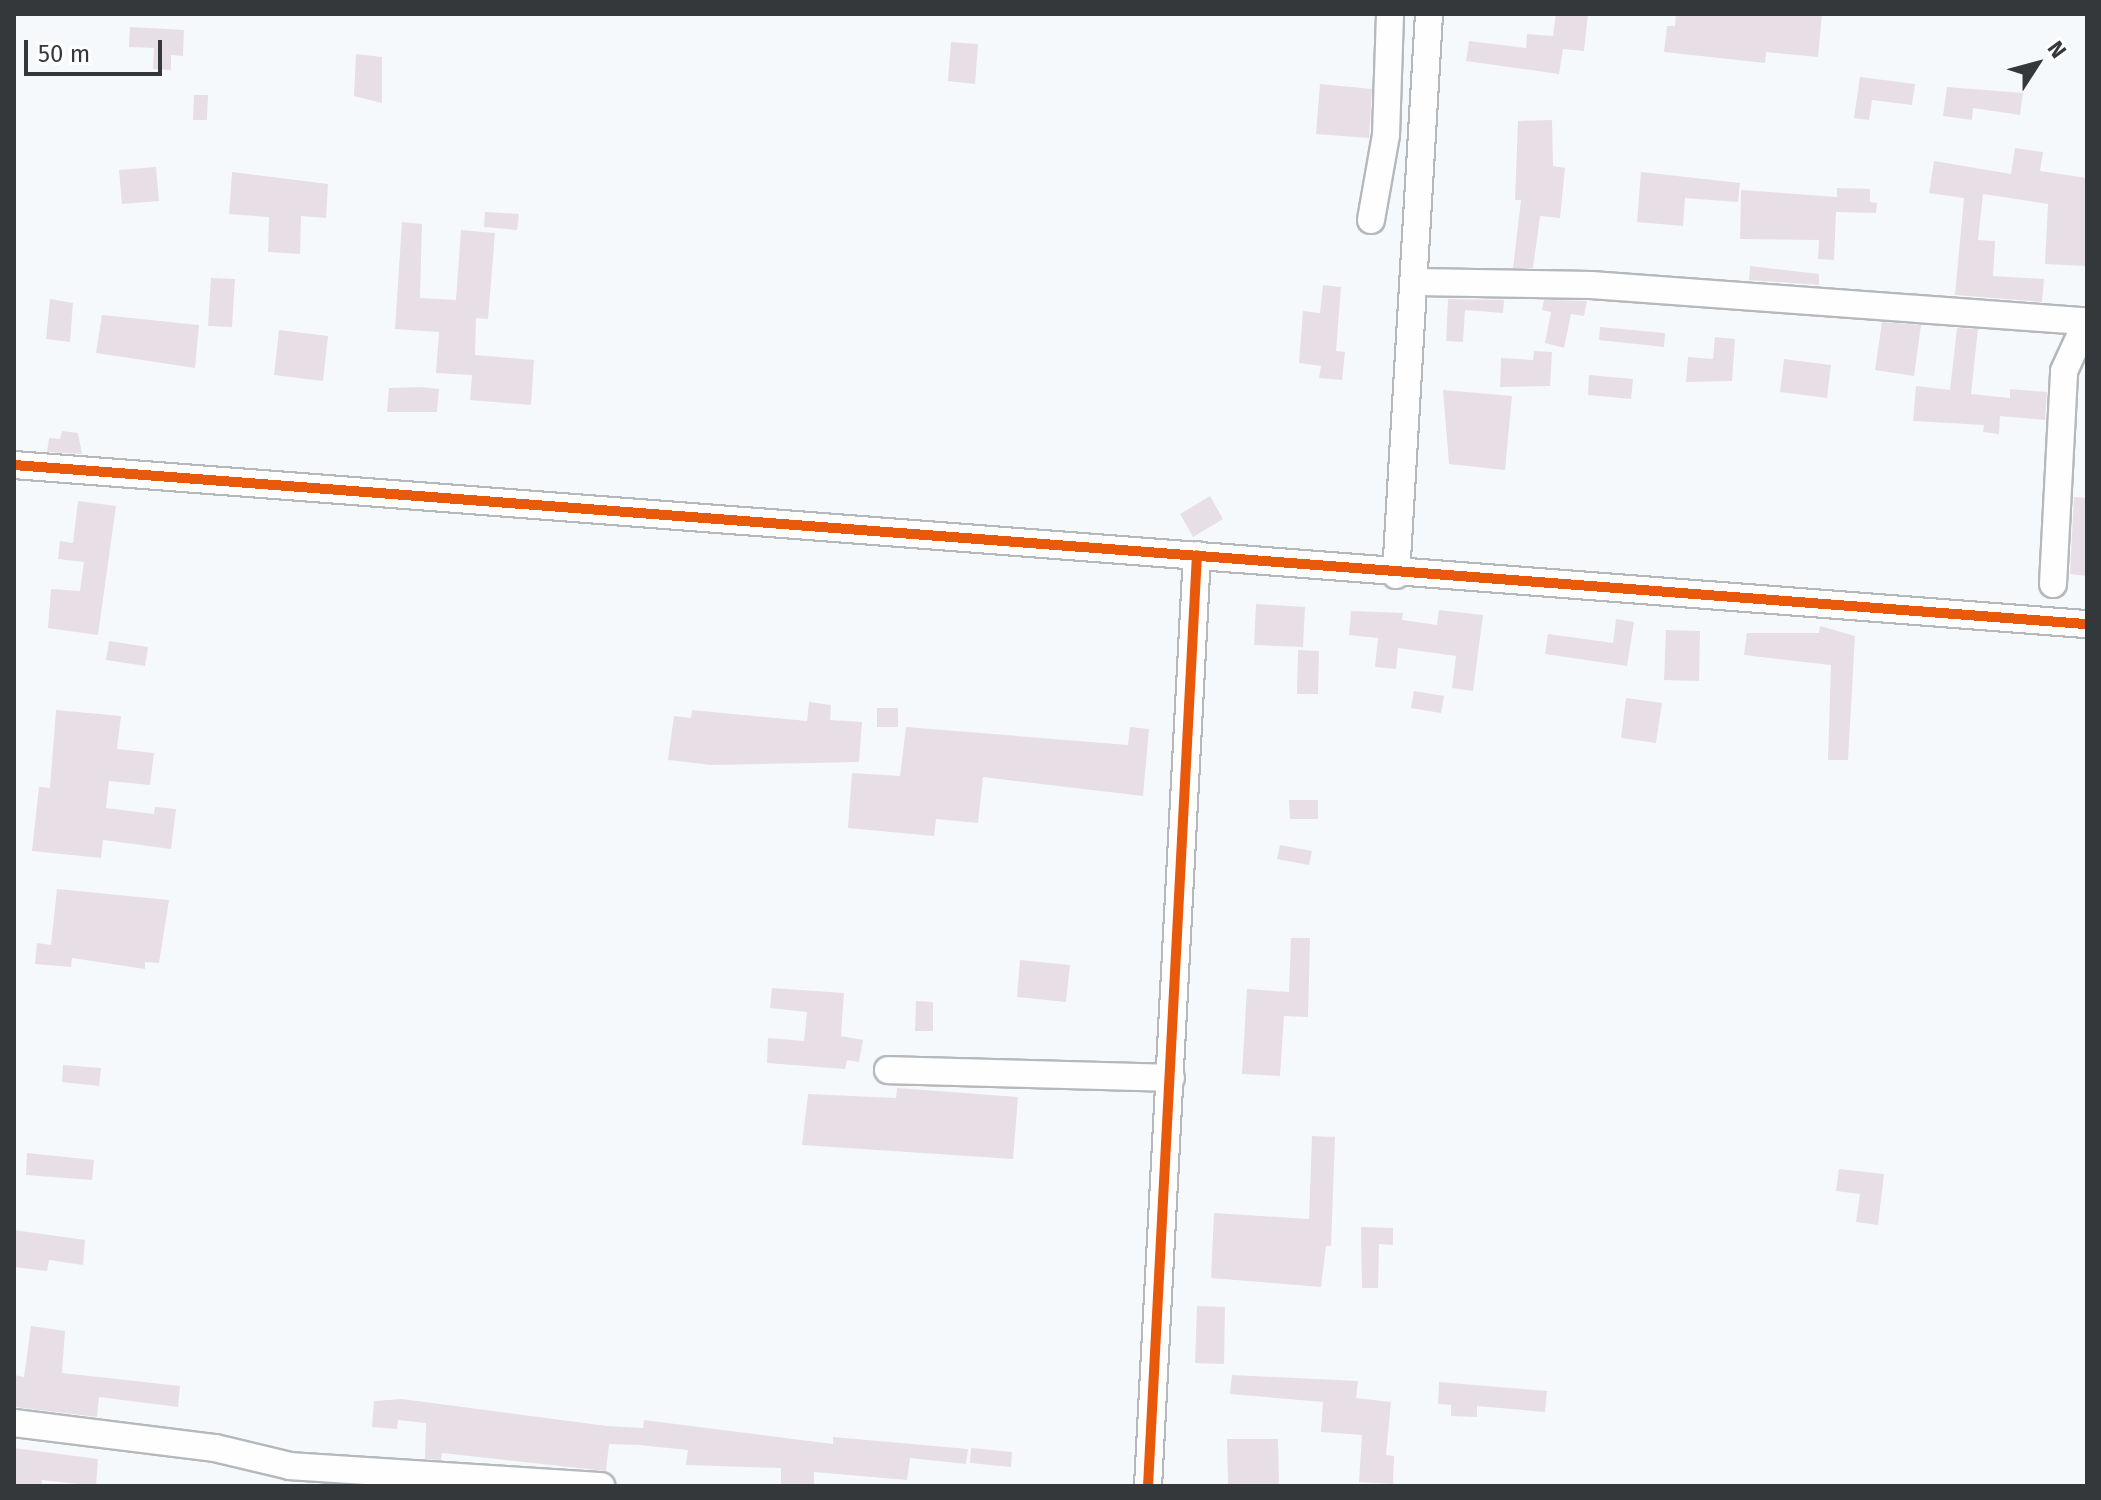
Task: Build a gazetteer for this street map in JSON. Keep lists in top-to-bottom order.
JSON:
{
  "scale_bar": "50 m",
  "north": "top right"
}
